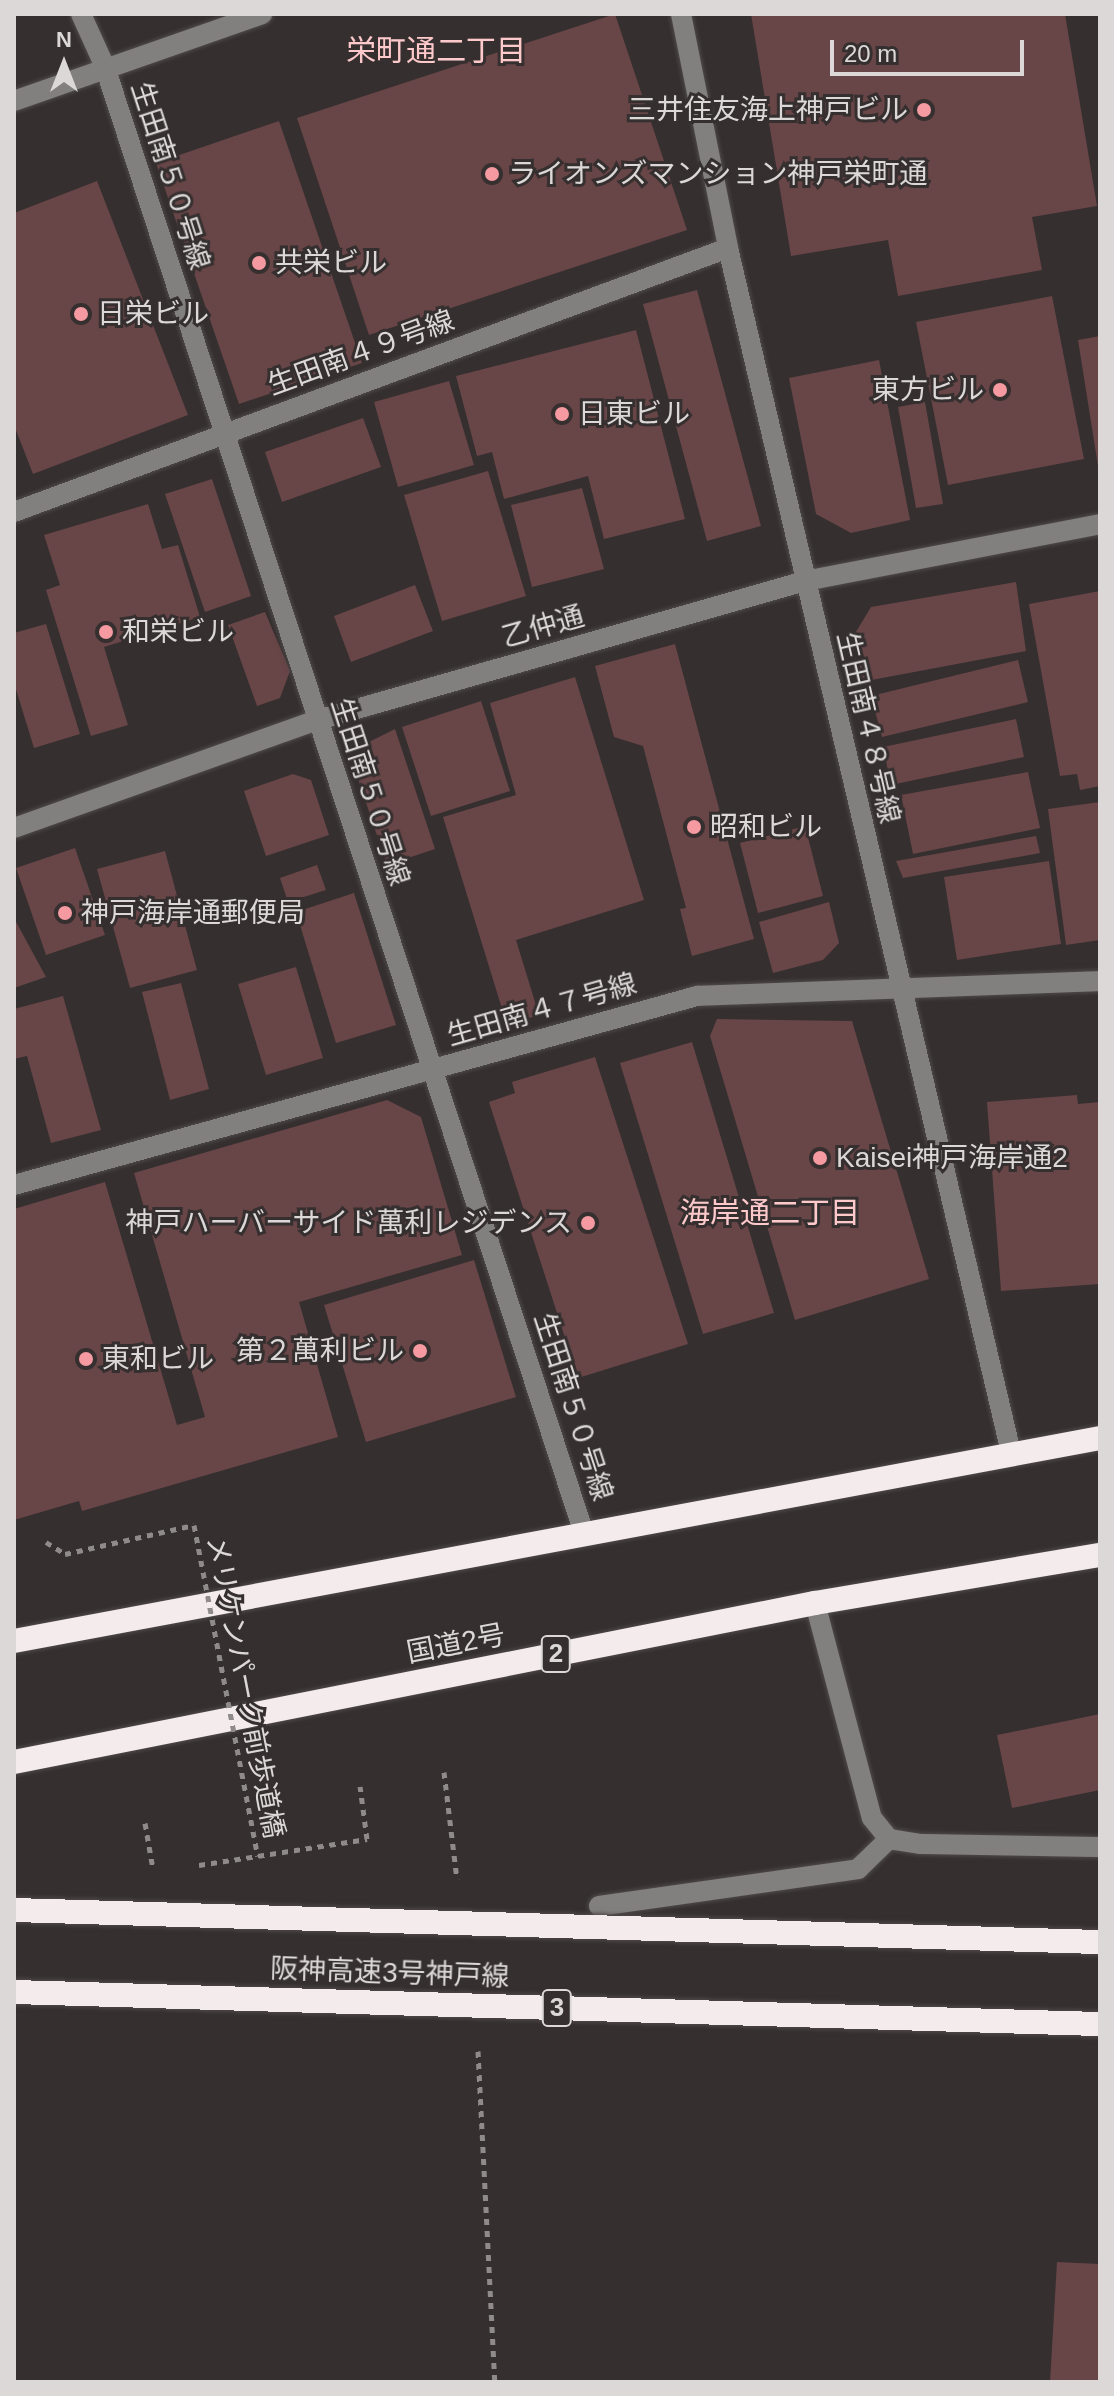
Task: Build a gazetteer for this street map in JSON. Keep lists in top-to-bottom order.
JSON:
{
  "streets": {
    "highway": [
      "国道2号",
      "2",
      "阪神高速3号神戸線",
      "3"
    ],
    "street": [
      "生田南５０号線",
      "生田南４９号線",
      "乙仲通",
      "生田南４８号線",
      "生田南４７号線"
    ],
    "path": ["メリケンパーク前歩道橋"]
  },
  "crossings": [
    ["生田南５０号線", "生田南４９号線"],
    ["生田南５０号線", "乙仲通"],
    ["生田南５０号線", "生田南４７号線"],
    ["生田南４９号線", "生田南４８号線"],
    ["乙仲通", "生田南４８号線"],
    ["生田南４８号線", "生田南４７号線"]
  ],
  "districts": ["栄町通二丁目", "海岸通二丁目"],
  "places": [
    "三井住友海上神戸ビル",
    "ライオンズマンション神戸栄町通",
    "共栄ビル",
    "日栄ビル",
    "東方ビル",
    "日東ビル",
    "和栄ビル",
    "昭和ビル",
    "神戸海岸通郵便局",
    "Kaisei神戸海岸通2",
    "神戸ハーバーサイド萬利レジデンス",
    "第２萬利ビル",
    "東和ビル"
  ],
  "scale_bar": "20 m",
  "north": "top"
}
